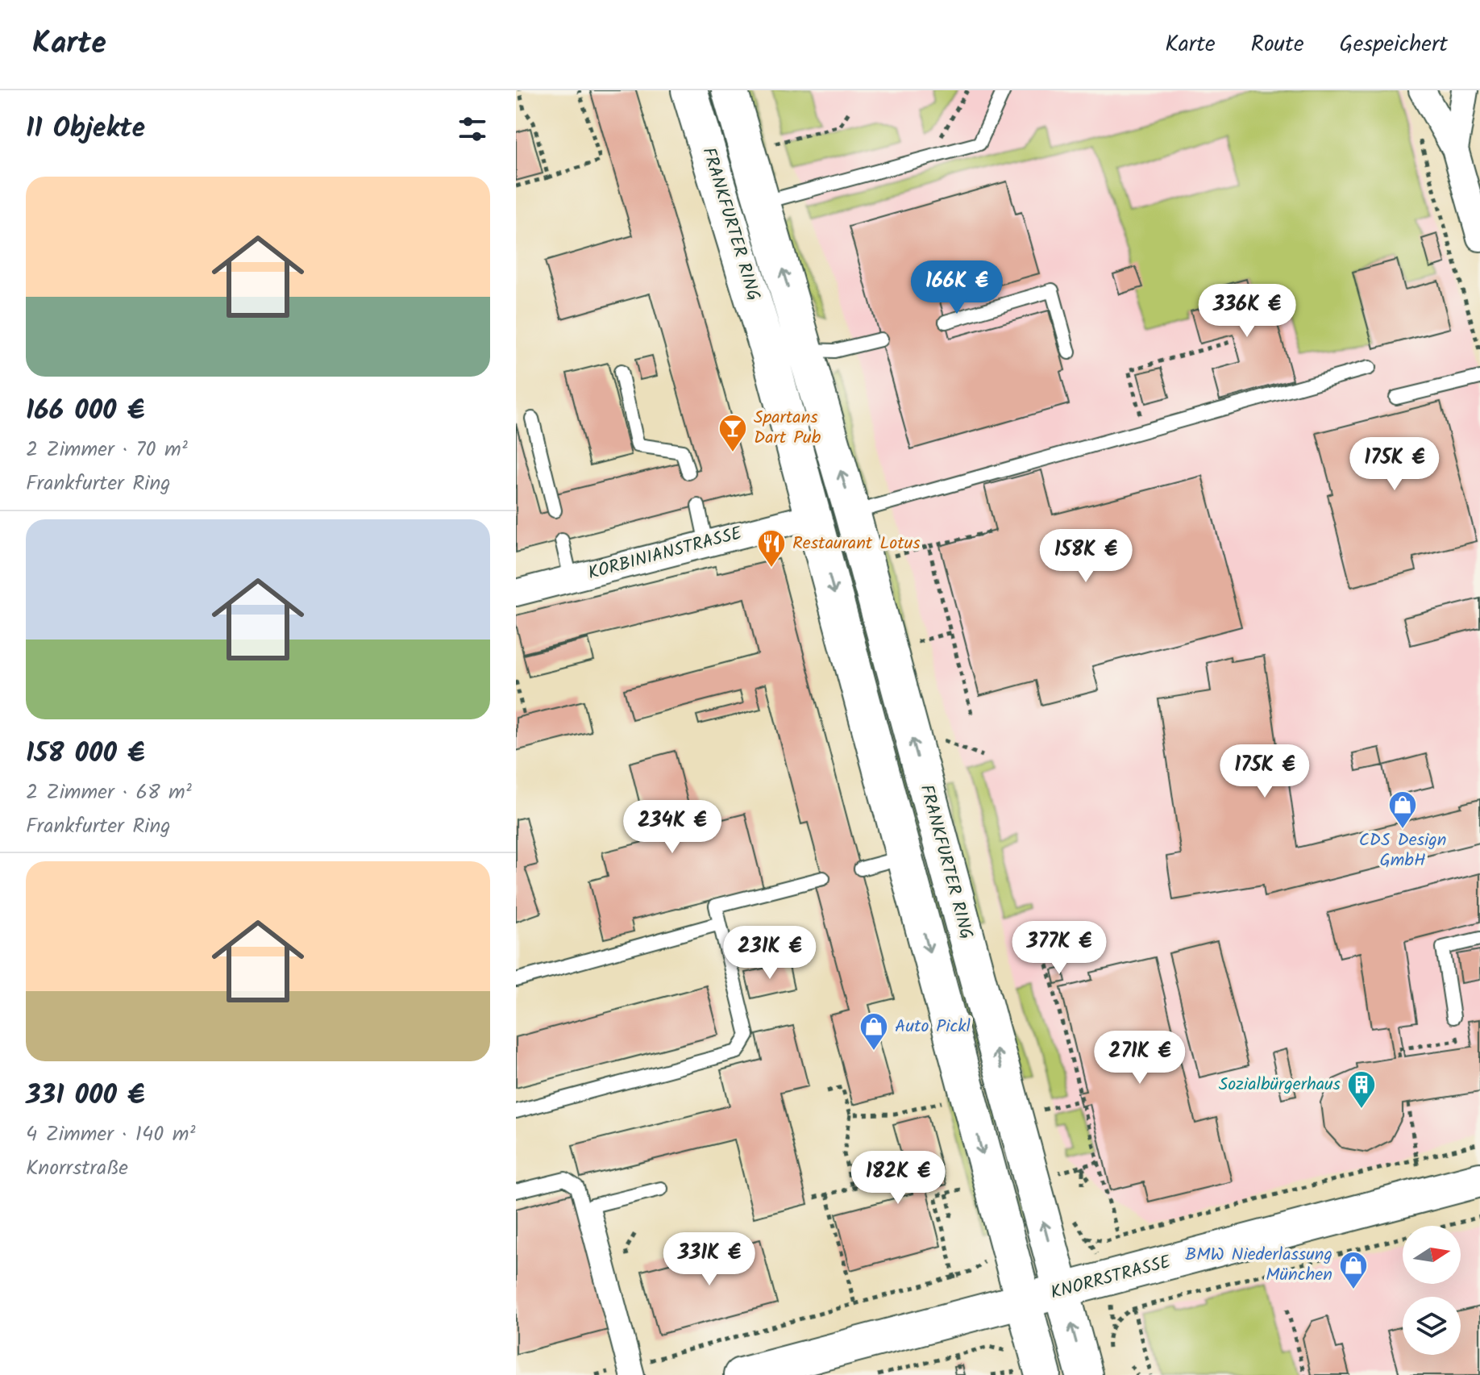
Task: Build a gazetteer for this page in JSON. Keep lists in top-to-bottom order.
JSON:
{
  "streets": {
    "main road": ["FRANKFURTER RING"],
    "street": ["KORBINIANSTRASSE", "KNORRSTRASSE"]
  },
  "crossings": [
    ["FRANKFURTER RING", "KORBINIANSTRASSE"],
    ["FRANKFURTER RING", "KNORRSTRASSE"]
  ],
  "places": {
    "bar": ["Spartans Dart Pub"],
    "restaurant": ["Restaurant Lotus"],
    "shop": ["CDS Design GmbH", "Auto Pickl", "BMW Niederlassung München"],
    "building": ["Sozialbürgerhaus"]
  },
  "north": "right",
  "page": {
    "header": "Karte",
    "nav": ["Karte", "Route", "Gespeichert"],
    "heading": "11 Objekte",
    "list": [
      {
        "name": "166 000 €",
        "note": "2 Zimmer · 70 m² · Frankfurter Ring"
      },
      {
        "name": "158 000 €",
        "note": "2 Zimmer · 68 m² · Frankfurter Ring"
      },
      {
        "name": "331 000 €",
        "note": "4 Zimmer · 140 m² · Knorrstraße"
      }
    ],
    "price": [
      "166K €",
      "336K €",
      "175K €",
      "158K €",
      "175K €",
      "234K €",
      "377K €",
      "231K €",
      "271K €",
      "182K €",
      "331K €"
    ]
  }
}
